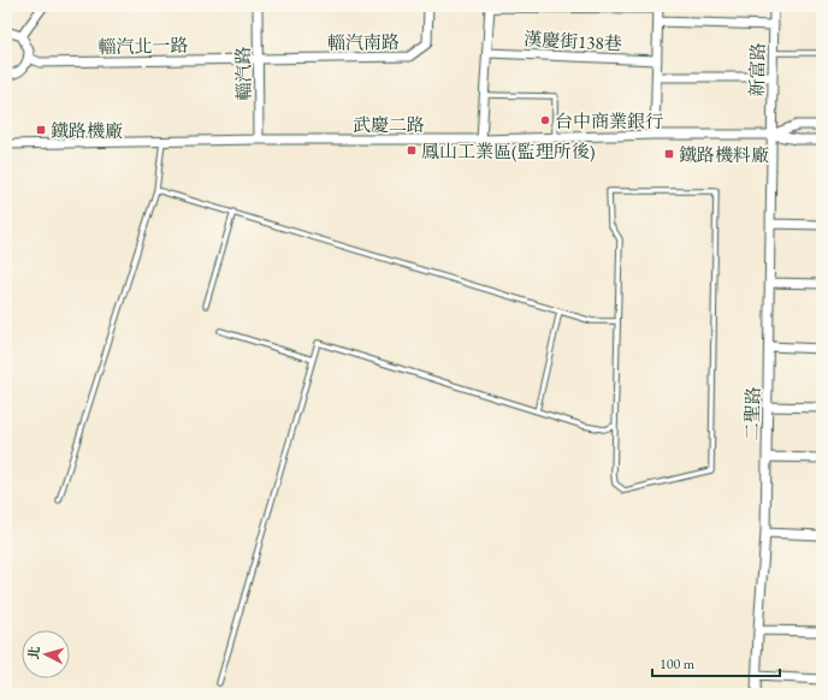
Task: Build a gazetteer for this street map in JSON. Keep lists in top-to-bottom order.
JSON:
{
  "streets": {
    "street": [
      "漢慶街138巷",
      "輜汽南路",
      "輜汽北一路",
      "新富路",
      "輜汽路",
      "武慶二路",
      "二聖路"
    ]
  },
  "crossings": [
    ["輜汽南路", "輜汽北一路"],
    ["輜汽南路", "輜汽路"],
    ["輜汽北一路", "輜汽路"],
    ["新富路", "武慶二路"],
    ["新富路", "二聖路"],
    ["輜汽路", "武慶二路"],
    ["武慶二路", "二聖路"]
  ],
  "places": {
    "other": ["台中商業銀行"],
    "transit": ["鐵路機廠", "鳳山工業區(監理所後)", "鐵路機料廠"]
  },
  "scale_bar": "100 m",
  "north": "left"
}
